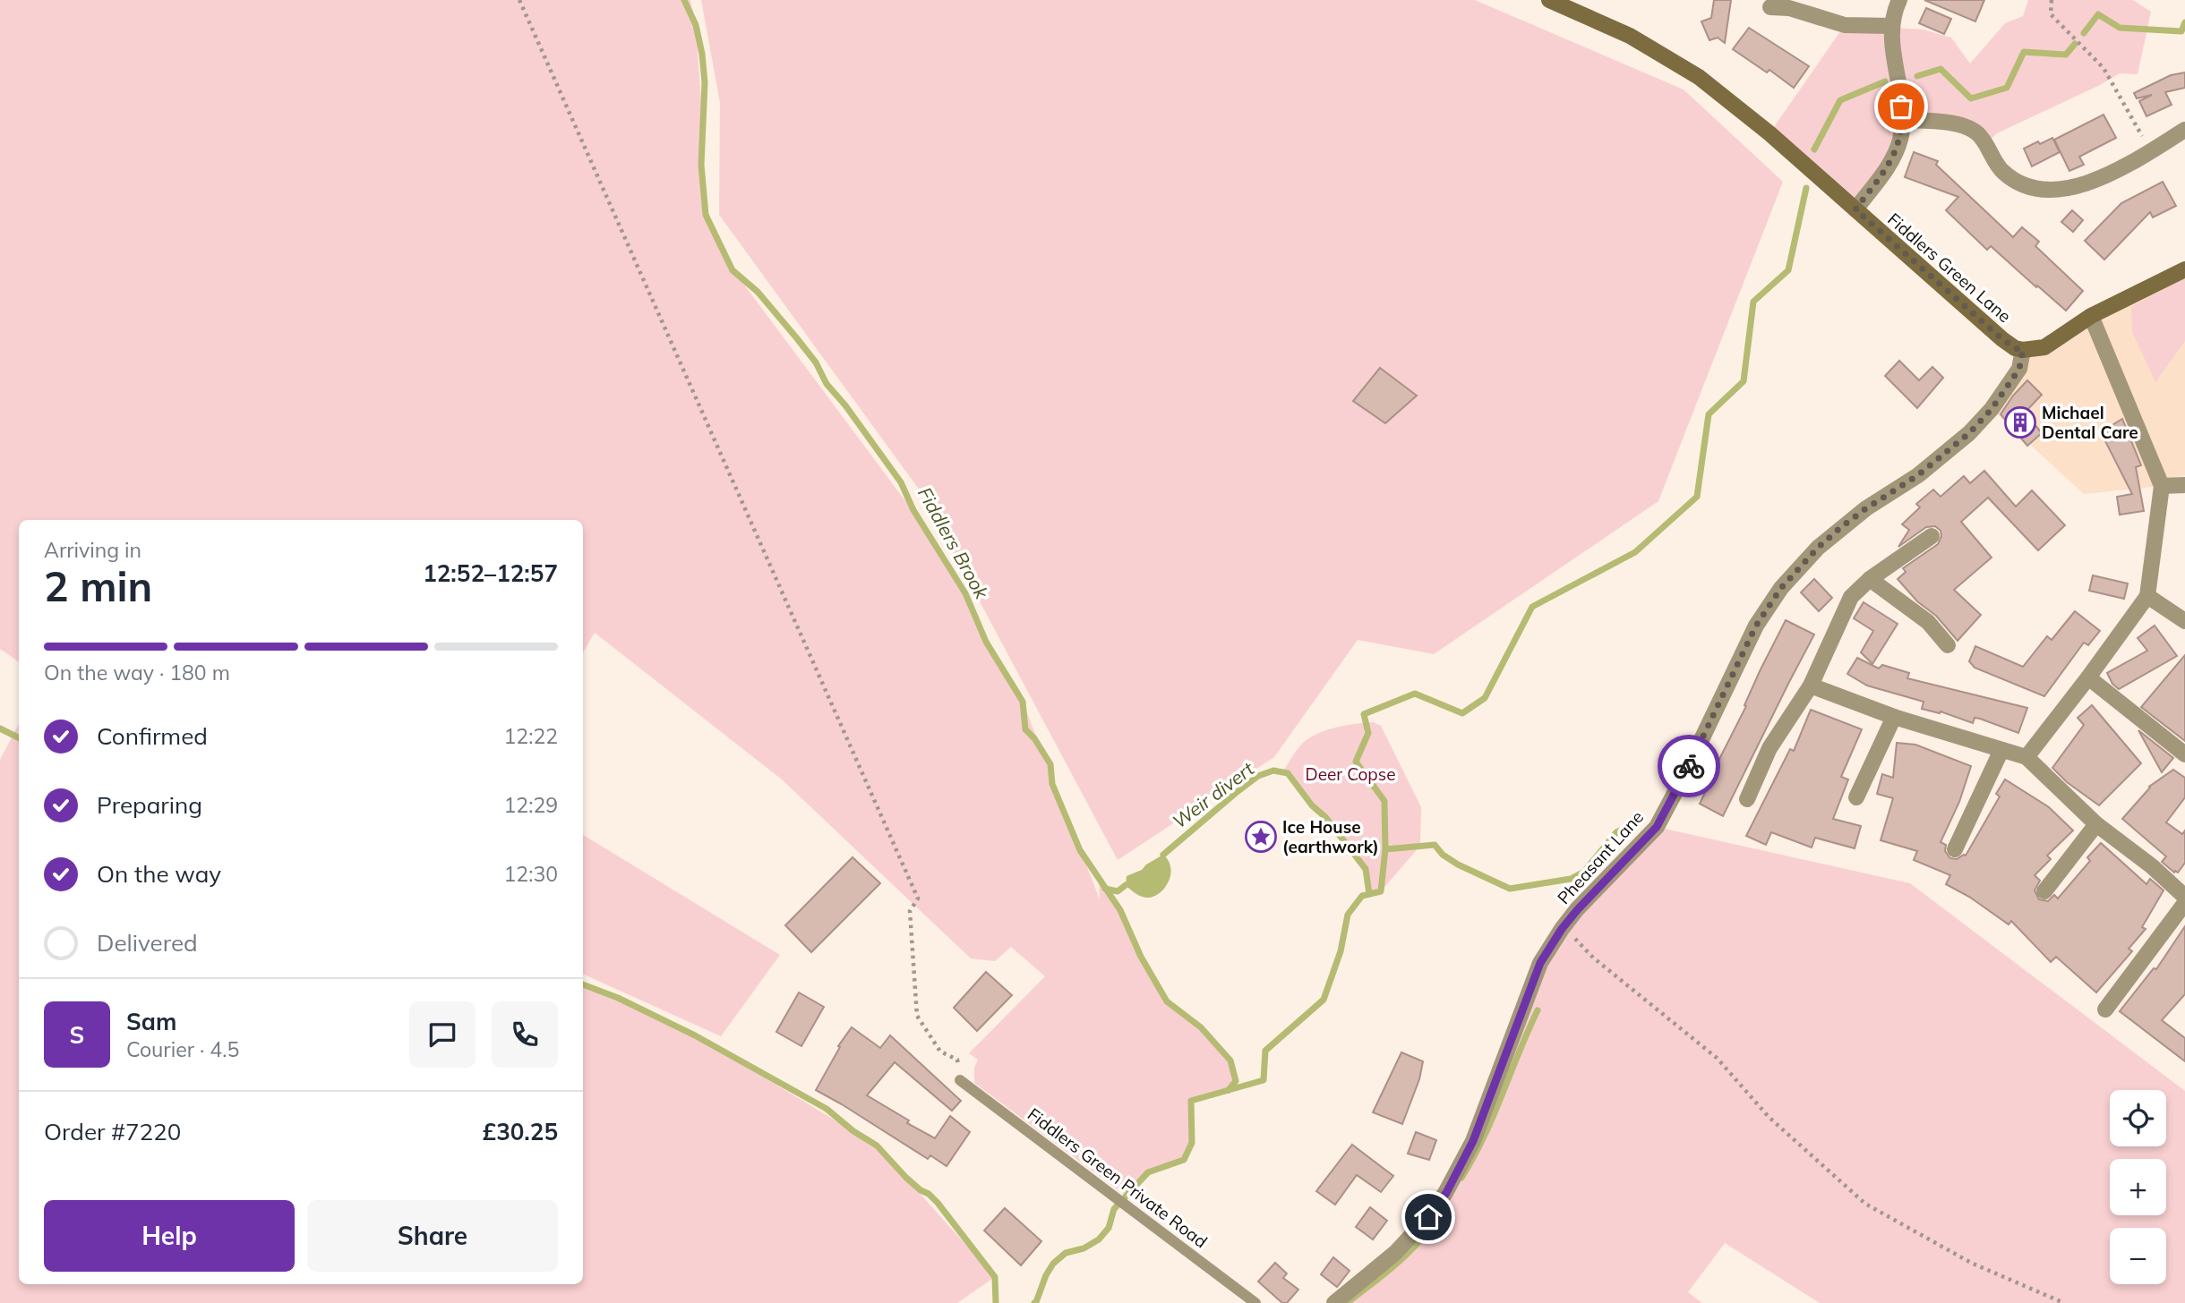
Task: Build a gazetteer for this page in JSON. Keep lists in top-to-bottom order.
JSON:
{
  "streets": {
    "street": ["Fiddlers Green Lane", "Pheasant Lane"],
    "lane": ["Fiddlers Green Private Road"]
  },
  "crossings": [
    ["Fiddlers Green Lane", "Pheasant Lane"]
  ],
  "water": ["Fiddlers Brook", "Weir divert"],
  "parks": ["Deer Copse"],
  "places": {
    "building": ["Michael Dental Care"],
    "place": ["Ice House (earthwork)"]
  },
  "page": {
    "heading": ["2 min", "Arriving in", "12:52–12:57"],
    "panel": [
      "Sam",
      "Courier · 4.5",
      "Order #7220",
      "£30.25"
    ],
    "bar": "On the way · 180 m",
    "list": [
      ["Confirmed", "12:22"],
      ["Preparing", "12:29"],
      ["On the way", "12:30"],
      "Delivered"
    ],
    "round": "S",
    "map_buttons": ["+", "−"],
    "buttons": ["Help", "Share"]
  }
}
